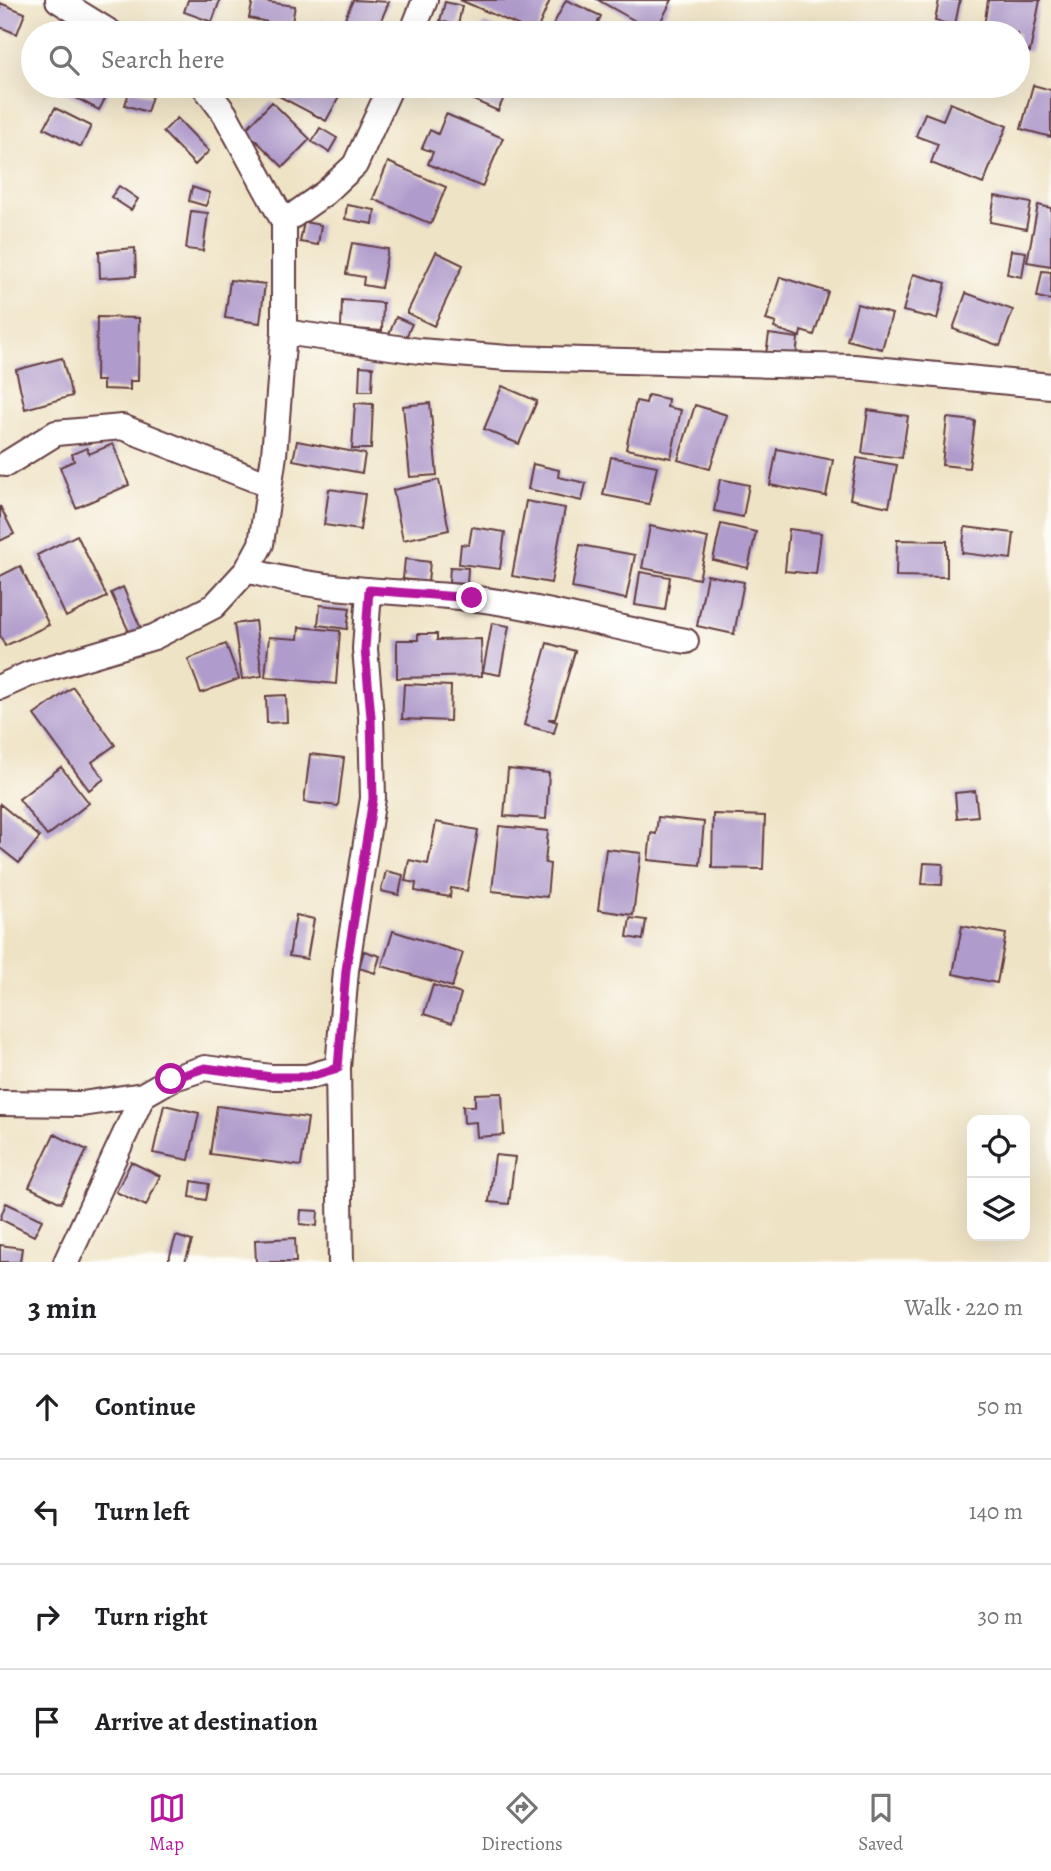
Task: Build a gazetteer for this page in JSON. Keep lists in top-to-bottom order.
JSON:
{
  "page": {
    "search": "Search here",
    "heading": ["3 min", "Walk · 220 m"],
    "list": [
      ["Continue", "50 m"],
      ["Turn left", "140 m"],
      ["Turn right", "30 m"],
      "Arrive at destination"
    ],
    "nav": ["Map", "Directions", "Saved"]
  }
}
